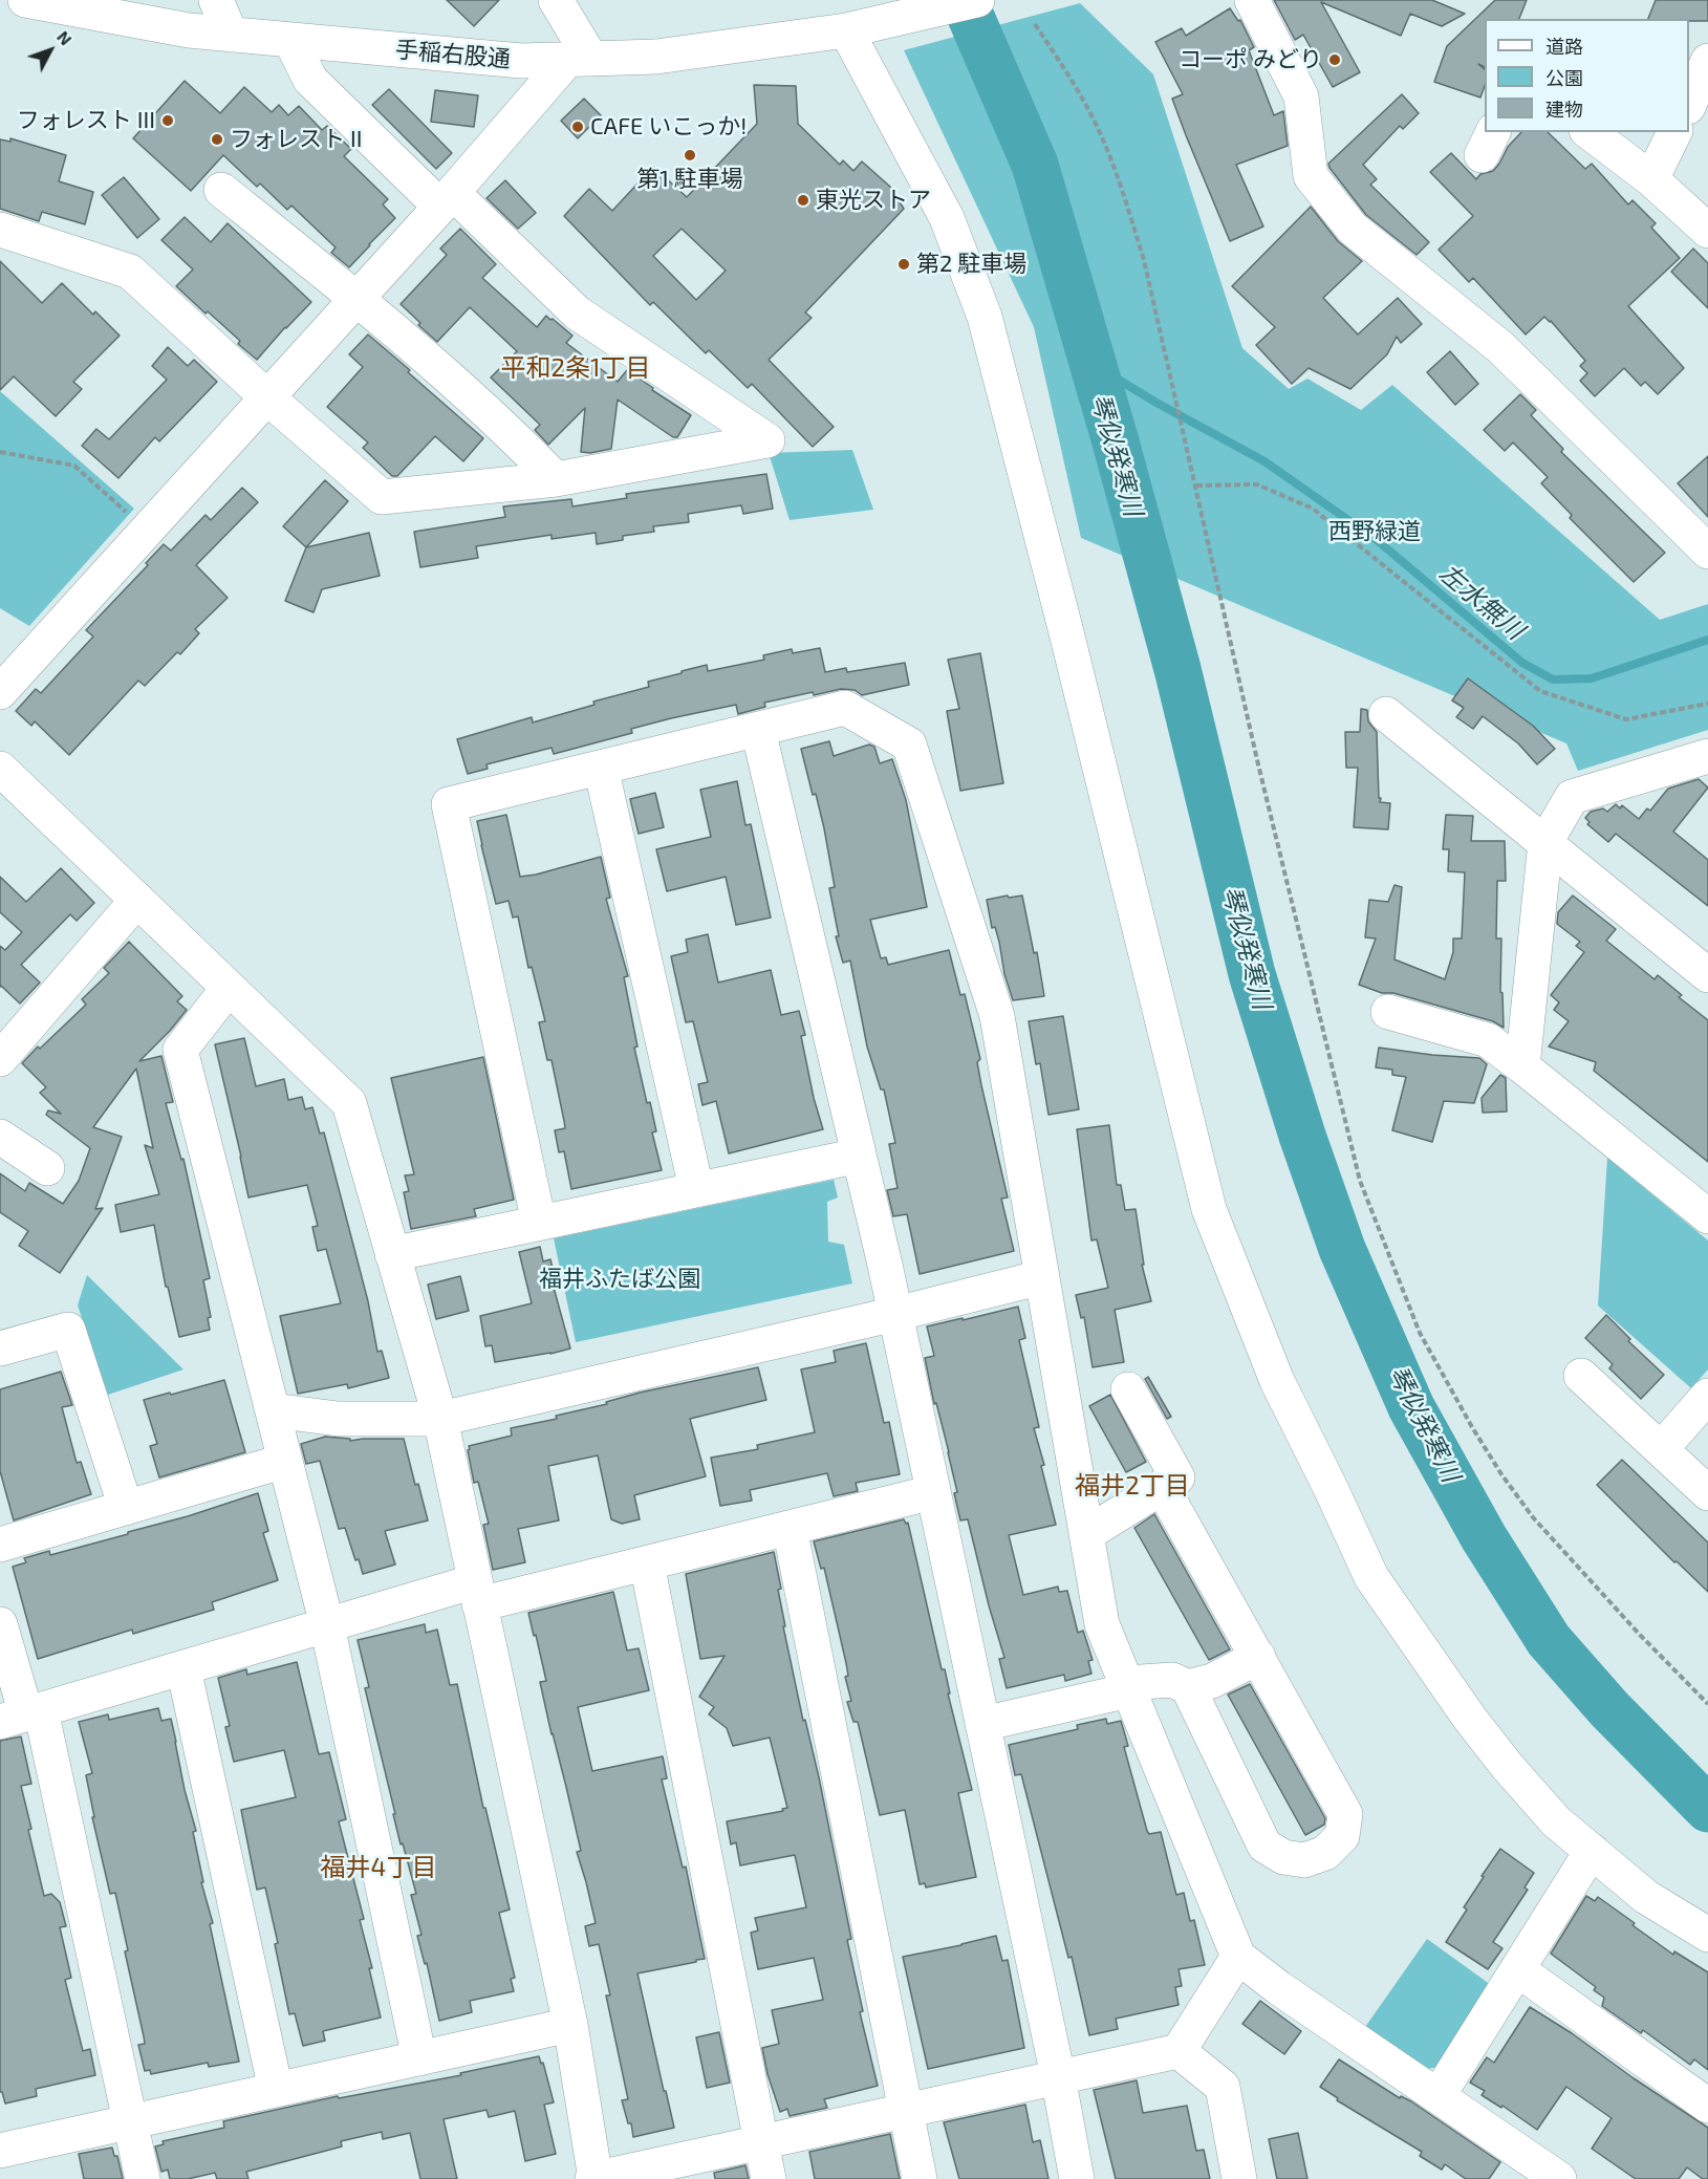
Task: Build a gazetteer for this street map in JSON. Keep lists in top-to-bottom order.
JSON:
{
  "streets": {
    "street": ["手稲右股通"]
  },
  "districts": ["平和2条1丁目", "福井2丁目", "福井4丁目"],
  "water": ["琴似発寒川", "左水無川"],
  "parks": ["西野緑道", "福井ふたば公園"],
  "places": [
    "コーポ みどり",
    "フォレスト III",
    "CAFE いこっか!",
    "フォレスト II",
    "第1 駐車場",
    "東光ストア",
    "第2 駐車場"
  ],
  "legend": ["道路", "公園", "建物"],
  "north": "top right"
}
